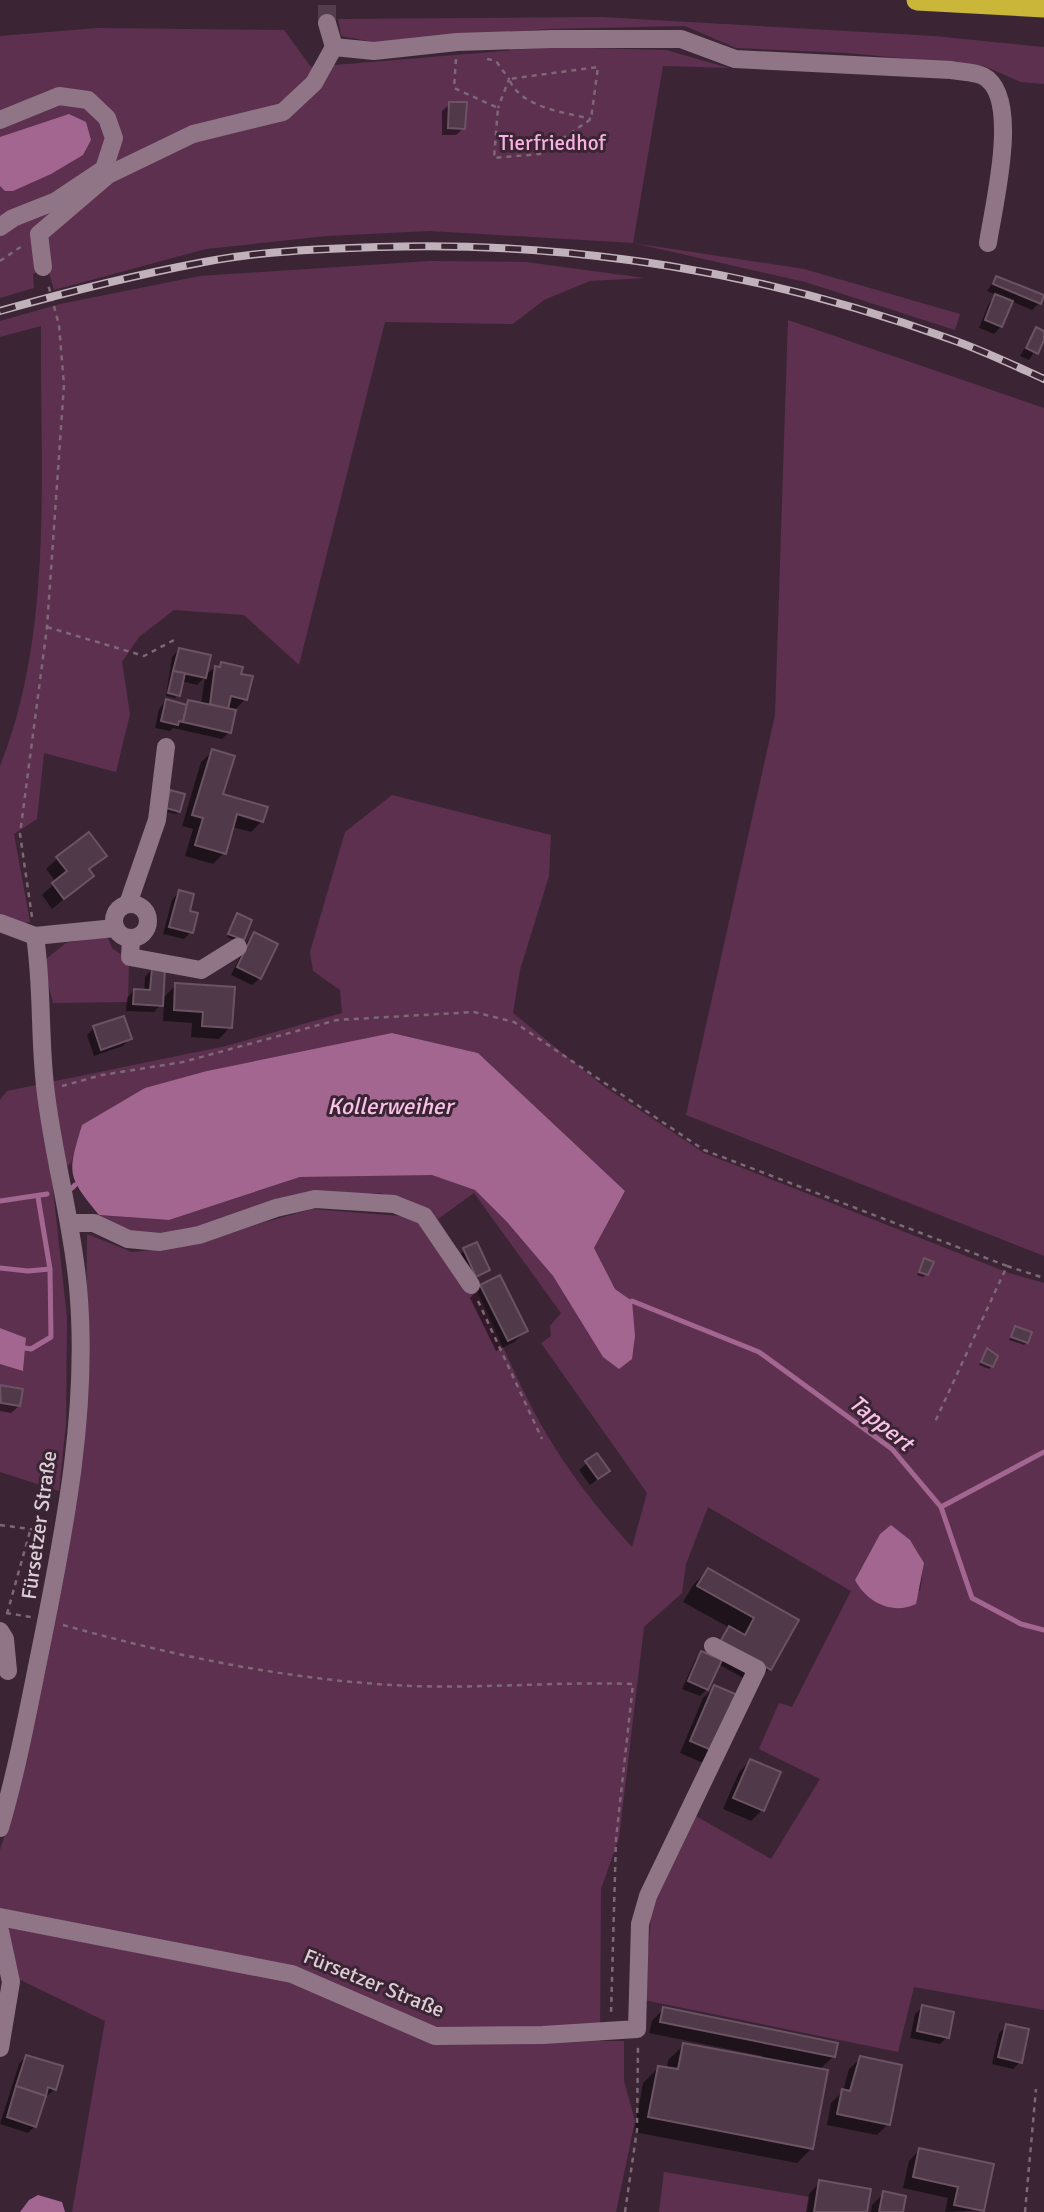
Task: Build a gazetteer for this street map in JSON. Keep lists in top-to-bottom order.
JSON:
{
  "streets": {
    "street": ["Fürsetzer Straße"]
  },
  "water": ["Kollerweiher", "Tappert"],
  "parks": ["Tierfriedhof"]
}
